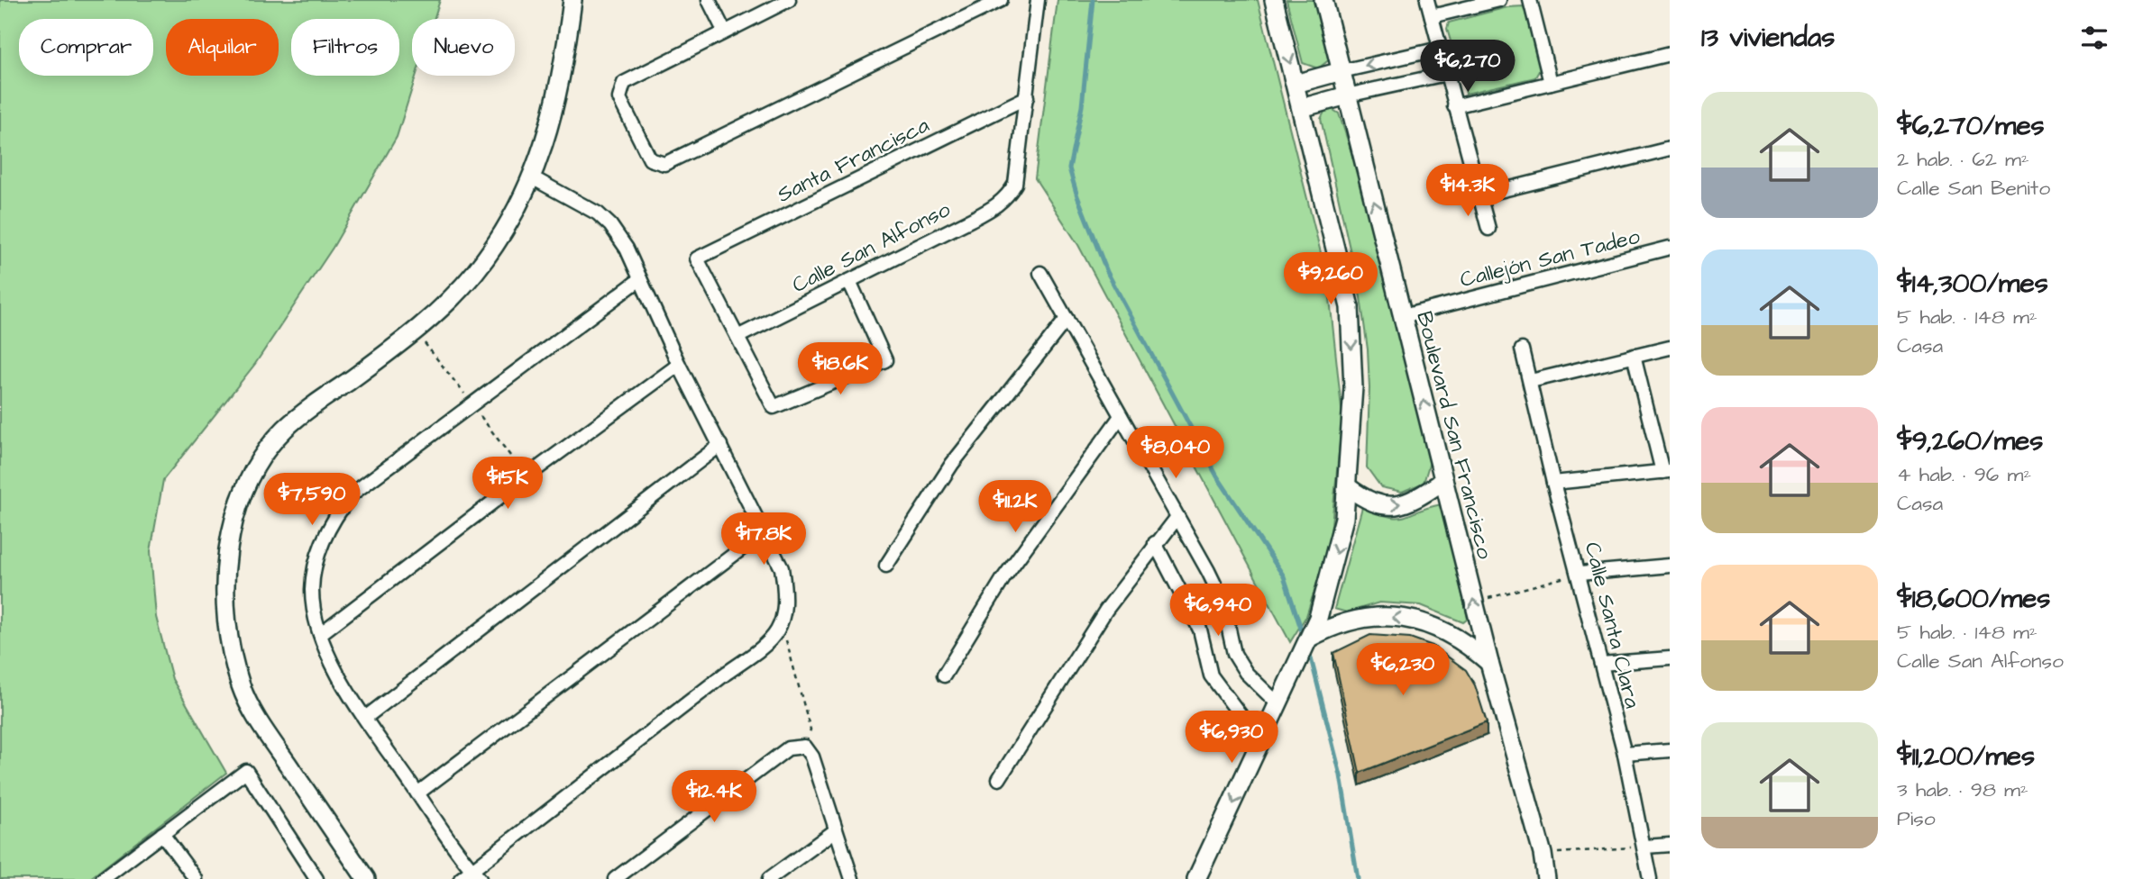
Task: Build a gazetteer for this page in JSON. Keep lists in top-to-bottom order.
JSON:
{
  "streets": {
    "street": [
      "Santa Francisca",
      "Calle San Alfonso",
      "Callejón San Tadeo",
      "Boulevard San Francisco",
      "Calle Santa Clara"
    ]
  },
  "crossings": [
    ["Santa Francisca", "Calle San Alfonso"],
    ["Callejón San Tadeo", "Boulevard San Francisco"]
  ],
  "page": {
    "heading": "13 viviendas",
    "chip": [
      "Comprar",
      "Alquilar",
      "Filtros",
      "Nuevo"
    ],
    "price": [
      "$6,270",
      "$14.3K",
      "$9,260",
      "$18.6K",
      "$8,040",
      "$15K",
      "$7,590",
      "$11.2K",
      "$17.8K",
      "$6,940",
      "$6,230",
      "$6,930",
      "$12.4K"
    ],
    "list": [
      {
        "name": "$6,270/mes",
        "note": "2 hab. · 62 m² · Calle San Benito"
      },
      {
        "name": "$14,300/mes",
        "note": "5 hab. · 148 m² · Casa"
      },
      {
        "name": "$9,260/mes",
        "note": "4 hab. · 96 m² · Casa"
      },
      {
        "name": "$18,600/mes",
        "note": "5 hab. · 148 m² · Calle San Alfonso"
      },
      {
        "name": "$11,200/mes",
        "note": "3 hab. · 98 m² · Piso"
      }
    ]
  }
}
